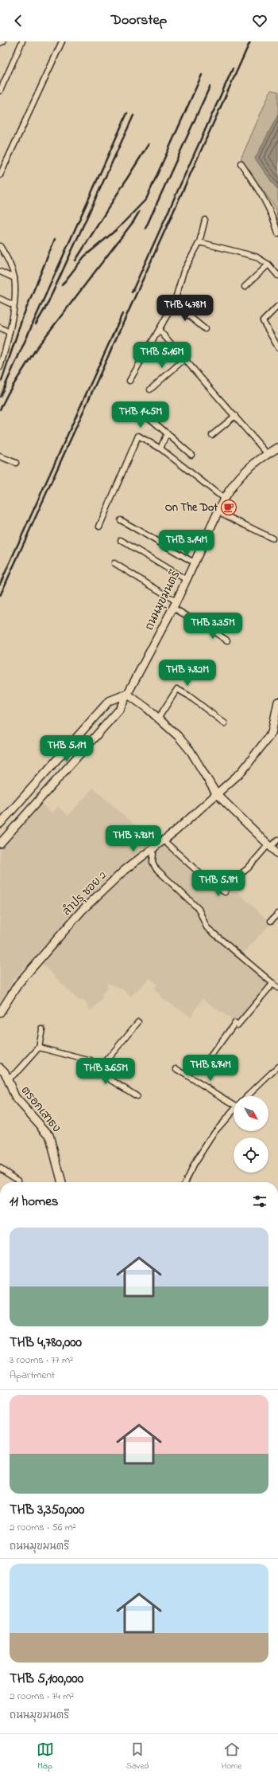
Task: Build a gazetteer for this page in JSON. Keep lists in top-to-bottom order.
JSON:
{
  "streets": {
    "street": ["ถนนมุขมนตรี", "ลำปรุ ซอย 2", "ตรอกเสาธง"]
  },
  "places": {
    "cafe": ["On The Dot"]
  },
  "north": "bottom right",
  "page": {
    "header": "Doorstep",
    "price": [
      "THB 4.78M",
      "THB 5.16M",
      "THB 14.5M",
      "THB 3.14M",
      "THB 3.35M",
      "THB 7.82M",
      "THB 5.1M",
      "THB 7.93M",
      "THB 5.9M",
      "THB 8.94M",
      "THB 3.65M"
    ],
    "heading": "11 homes",
    "list": [
      {
        "name": "THB 4,780,000",
        "note": "3 rooms · 77 m² · Apartment"
      },
      {
        "name": "THB 3,350,000",
        "note": "2 rooms · 56 m² · ถนนมุขมนตรี"
      },
      {
        "name": "THB 5,100,000",
        "note": "2 rooms · 74 m² · ถนนมุขมนตรี"
      }
    ],
    "tabs": ["Map", "Saved", "Home"]
  }
}
